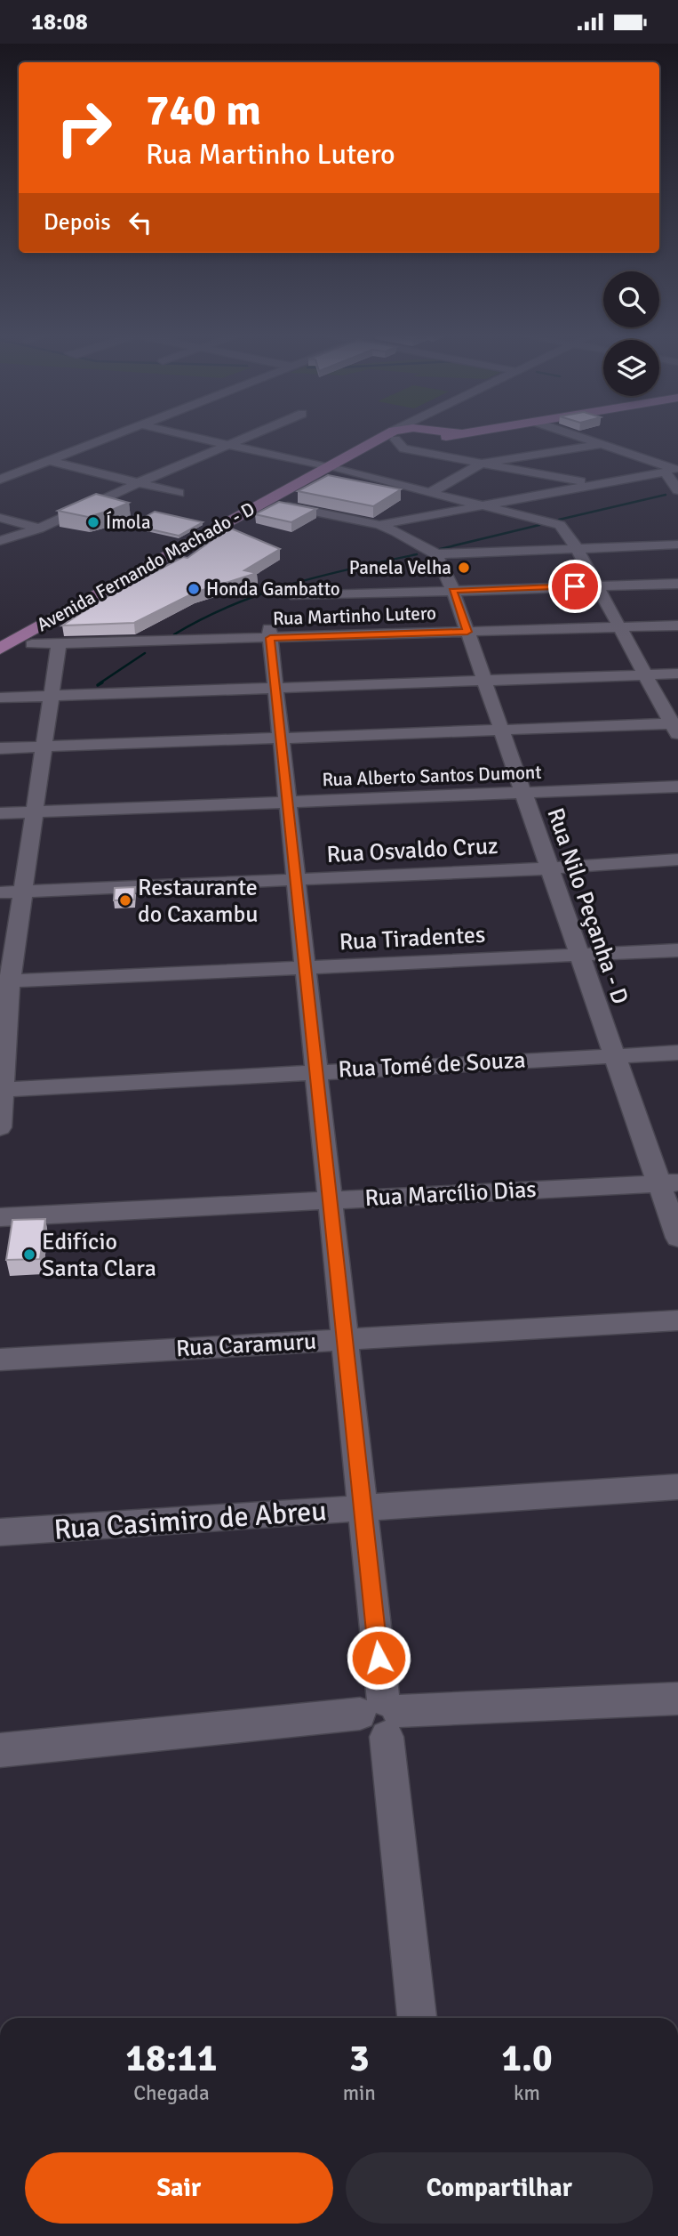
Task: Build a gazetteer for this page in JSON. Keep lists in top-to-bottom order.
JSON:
{
  "streets": {
    "main road": ["Avenida Fernando Machado - D"],
    "street": [
      "Rua Martinho Lutero",
      "Rua Alberto Santos Dumont",
      "Rua Osvaldo Cruz",
      "Rua Nilo Peçanha - D",
      "Rua Tiradentes",
      "Rua Tomé de Souza",
      "Rua Marcílio Dias",
      "Rua Caramuru",
      "Rua Casimiro de Abreu"
    ]
  },
  "crossings": [
    ["Avenida Fernando Machado - D", "Rua Martinho Lutero"],
    ["Rua Martinho Lutero", "Rua Nilo Peçanha - D"],
    ["Rua Alberto Santos Dumont", "Rua Nilo Peçanha - D"],
    ["Rua Osvaldo Cruz", "Rua Nilo Peçanha - D"],
    ["Rua Nilo Peçanha - D", "Rua Tiradentes"],
    ["Rua Nilo Peçanha - D", "Rua Tomé de Souza"],
    ["Rua Nilo Peçanha - D", "Rua Marcílio Dias"]
  ],
  "places": [
    "Ímola",
    "Panela Velha",
    "Honda Gambatto",
    "Restaurante do Caxambu",
    "Edifício Santa Clara"
  ],
  "page": {
    "status": "18:08",
    "turn": ["740 m", "Rua Martinho Lutero"],
    "then": "Depois",
    "eta": [
      "18:11",
      "Chegada",
      "3",
      "min",
      "1.0",
      "km"
    ],
    "buttons": ["Sair", "Compartilhar"]
  }
}
